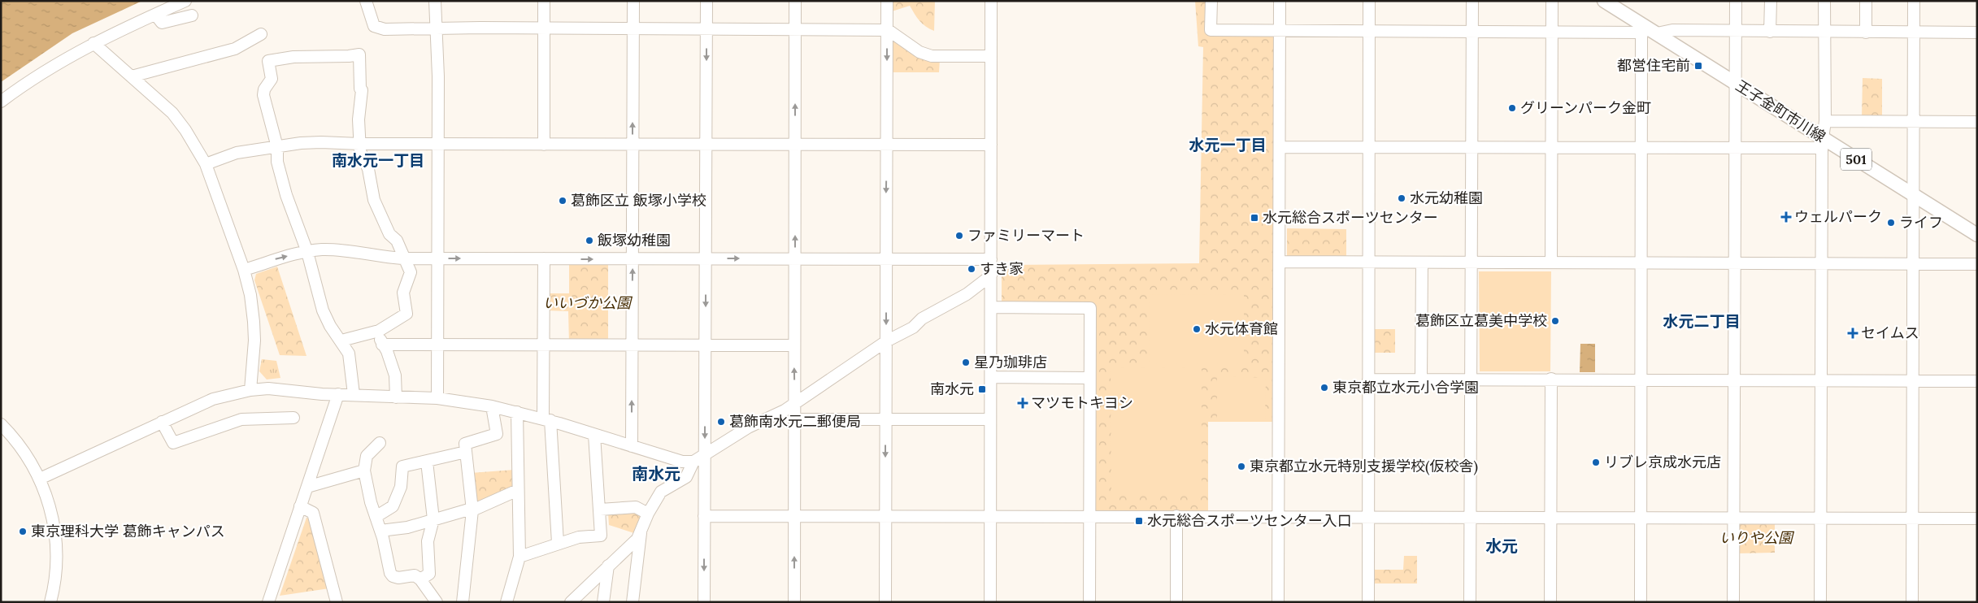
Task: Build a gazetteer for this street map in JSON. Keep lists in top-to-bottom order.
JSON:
{
  "streets": {
    "main road": ["王子金町市川線", "501"]
  },
  "districts": [
    "水元一丁目",
    "南水元一丁目",
    "水元二丁目",
    "南水元",
    "水元"
  ],
  "parks": ["いいづか公園", "いりや公園"],
  "places": {
    "transit": [
      "都営住宅前",
      "水元総合スポーツセンター",
      "南水元",
      "水元総合スポーツセンター入口"
    ],
    "other": [
      "グリーンパーク金町",
      "水元幼稚園",
      "葛飾区立 飯塚小学校",
      "ライフ",
      "ファミリーマート",
      "飯塚幼稚園",
      "すき家",
      "葛飾区立葛美中学校",
      "水元体育館",
      "星乃珈琲店",
      "東京都立水元小合学園",
      "葛飾南水元二郵便局",
      "リブレ京成水元店",
      "東京都立水元特別支援学校(仮校舎)",
      "東京理科大学 葛飾キャンパス"
    ],
    "health": ["ウェルパーク", "セイムス", "マツモトキヨシ"]
  }
}
